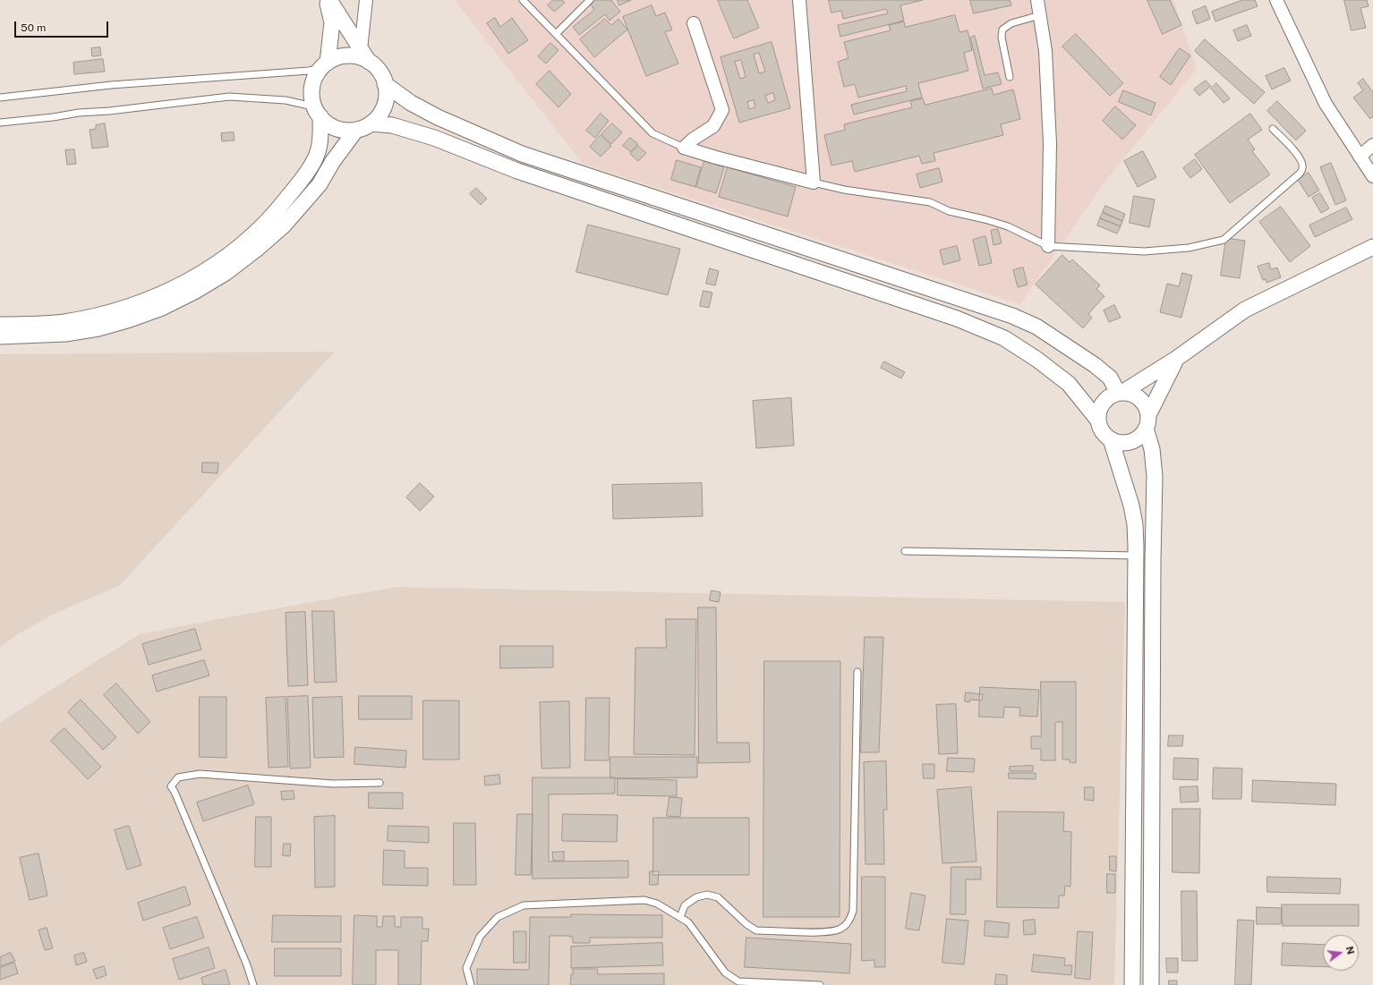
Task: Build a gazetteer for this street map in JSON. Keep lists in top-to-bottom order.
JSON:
{
  "scale_bar": "50 m",
  "north": "right"
}
